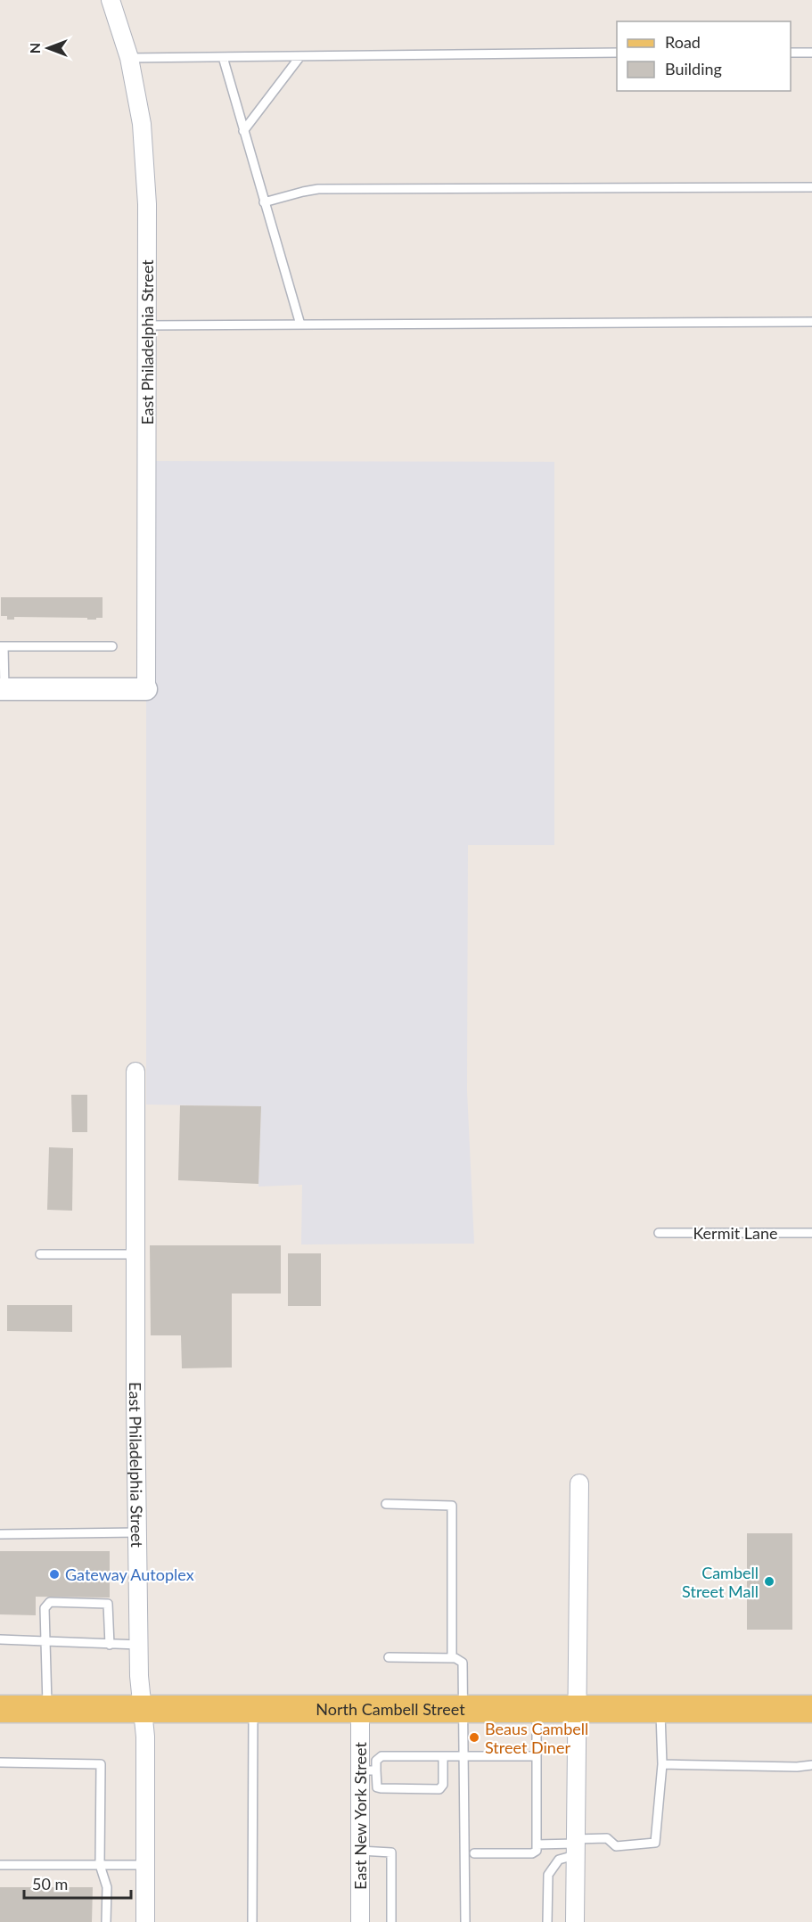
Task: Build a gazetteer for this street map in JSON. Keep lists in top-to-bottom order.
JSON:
{
  "streets": {
    "main road": ["North Cambell Street"],
    "street": ["East Philadelphia Street", "East New York Street"],
    "lane": ["Kermit Lane"]
  },
  "crossings": [
    ["East Philadelphia Street", "North Cambell Street"],
    ["North Cambell Street", "East New York Street"]
  ],
  "places": ["Gateway Autoplex", "Cambell Street Mall", "Beaus Cambell Street Diner"],
  "legend": ["Road", "Building"],
  "scale_bar": "50 m",
  "north": "left"
}
